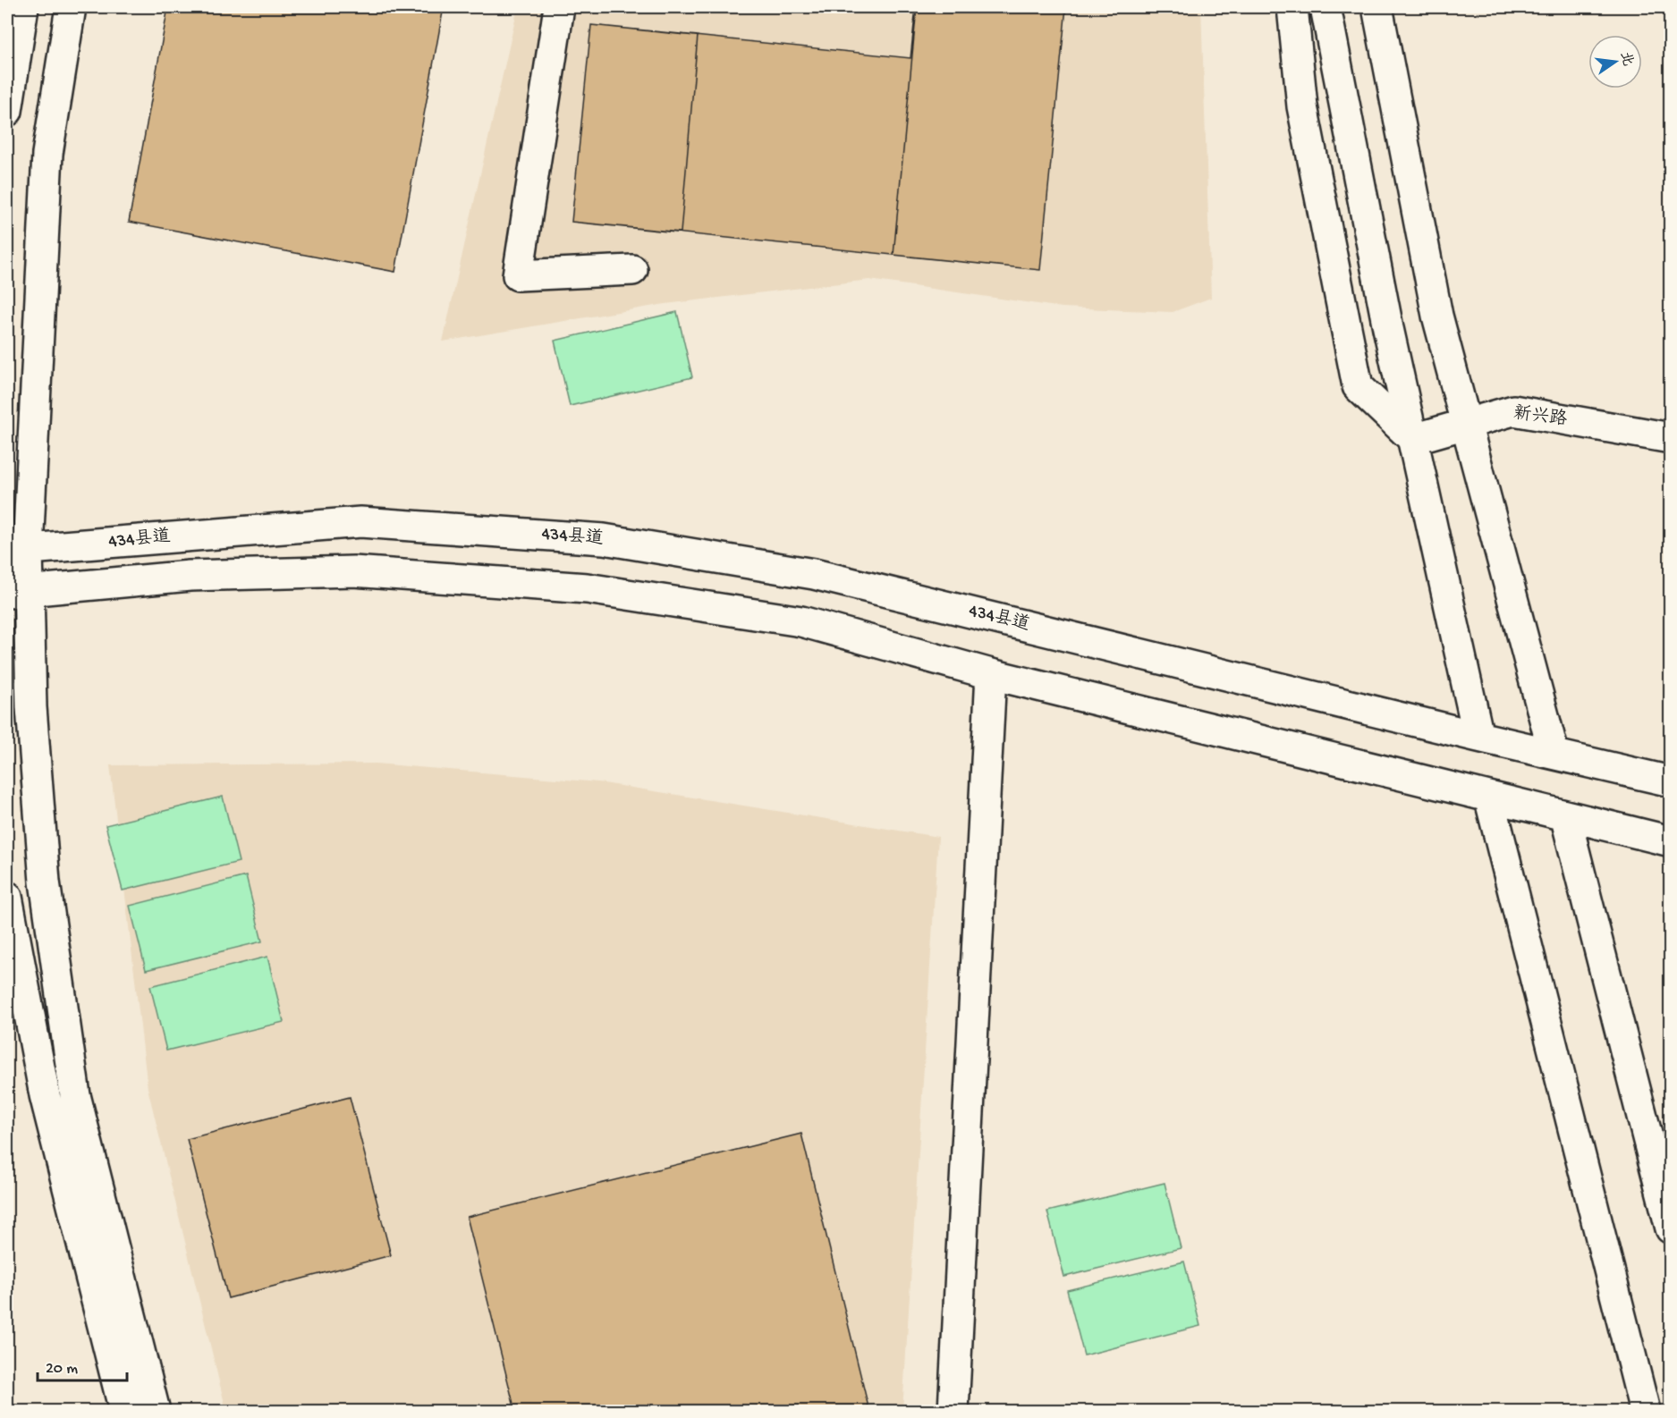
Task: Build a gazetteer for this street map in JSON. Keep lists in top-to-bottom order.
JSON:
{
  "streets": {
    "main road": ["新兴路", "434县道"]
  },
  "scale_bar": "20 m",
  "north": "right"
}
